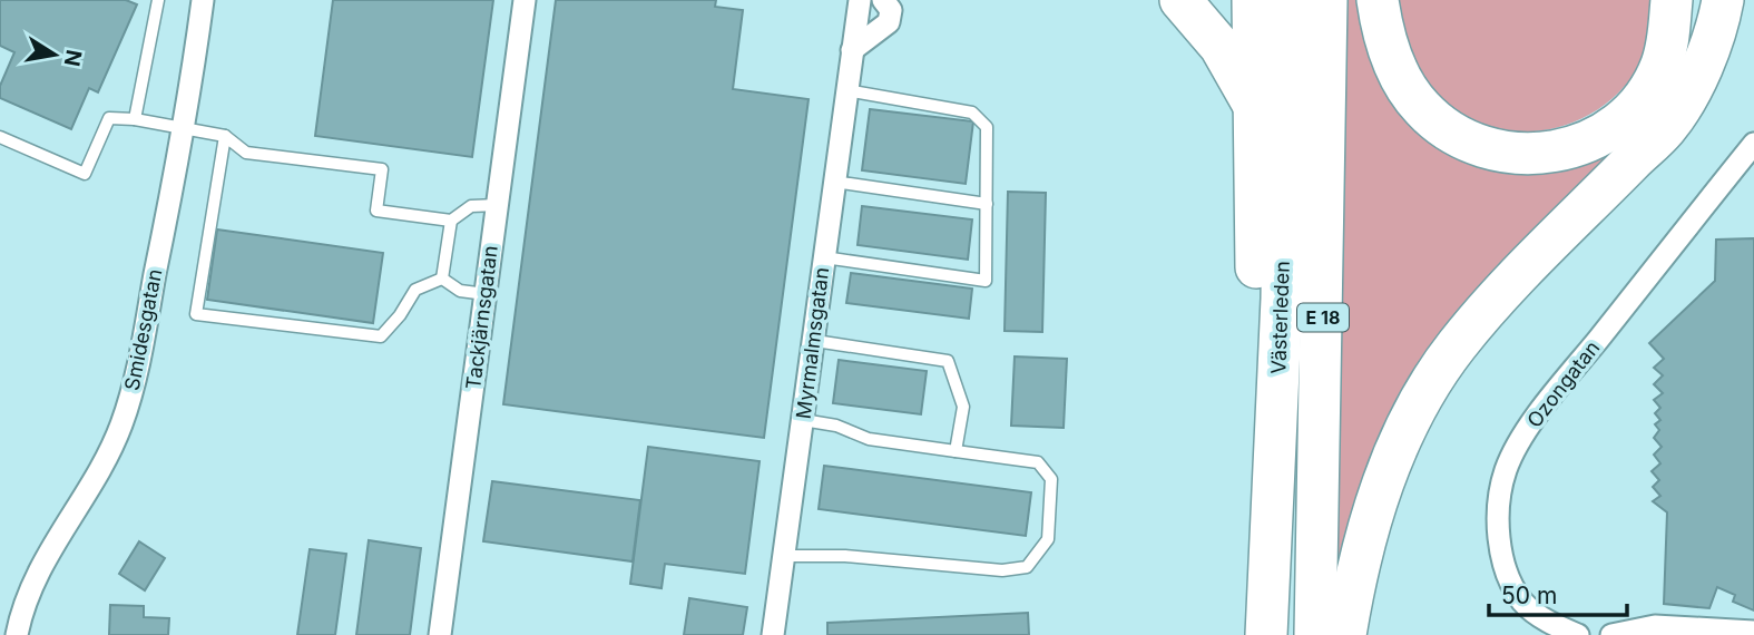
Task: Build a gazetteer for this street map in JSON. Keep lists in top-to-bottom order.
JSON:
{
  "streets": {
    "highway": ["Västerleden", "E 18"],
    "street": [
      "Tackjärnsgatan",
      "Smidesgatan",
      "Myrmalmsgatan",
      "Ozongatan"
    ]
  },
  "crossings": [
    ["Västerleden", "E 18"]
  ],
  "scale_bar": "50 m",
  "north": "right"
}
